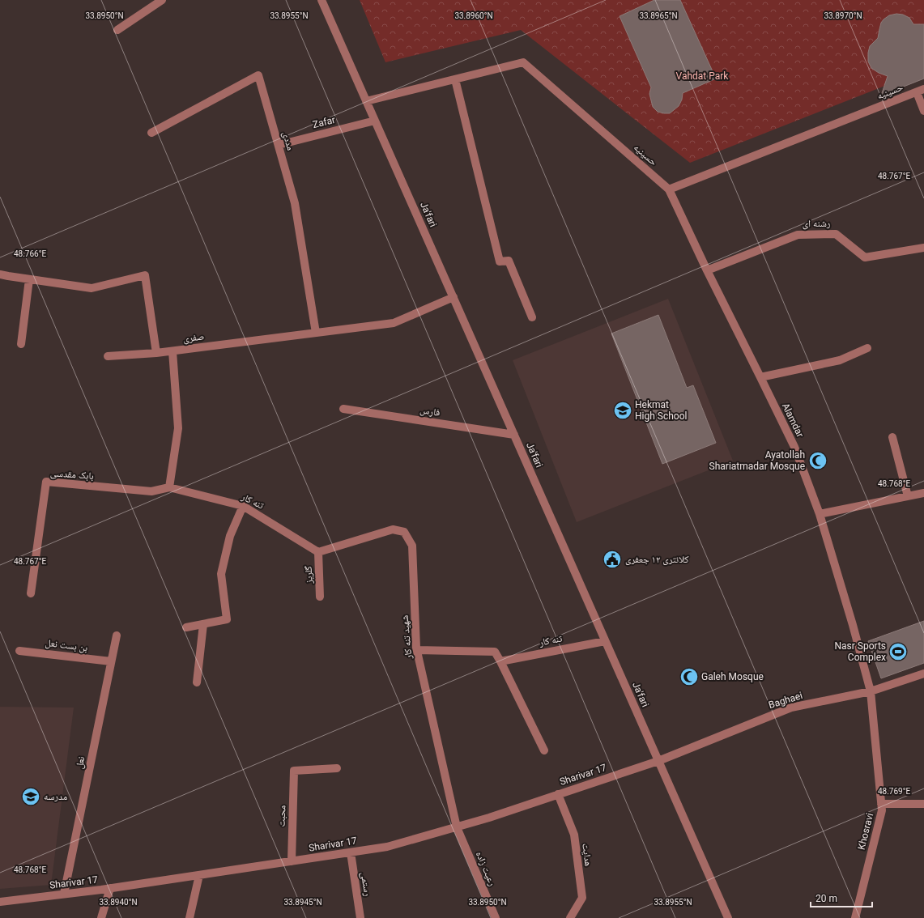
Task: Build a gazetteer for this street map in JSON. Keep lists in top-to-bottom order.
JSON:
{
  "streets": {
    "street": [
      "حسینیه",
      "Zafar",
      "مددی",
      "Ja'fari",
      "رشنه ای",
      "صفری",
      "فارس",
      "Alamdar",
      "بابک مقدسی",
      "تنه کار",
      "گلریز",
      "شهید تنه کار",
      "بن بست نعل",
      "Baghaei",
      "نعل",
      "Sharivar 17",
      "محبت",
      "Khosravi",
      "هدایت",
      "رعیت زاده",
      "رستمی"
    ]
  },
  "crossings": [
    ["حسینیه", "Ja'fari"],
    ["حسینیه", "Alamdar"],
    ["Zafar", "مددی"],
    ["Zafar", "Ja'fari"],
    ["مددی", "صفری"],
    ["Ja'fari", "صفری"],
    ["Ja'fari", "فارس"],
    ["Ja'fari", "تنه کار"],
    ["Ja'fari", "Baghaei"],
    ["Ja'fari", "Sharivar 17"],
    ["رشنه ای", "Alamdar"],
    ["Alamdar", "Baghaei"],
    ["Alamdar", "Khosravi"],
    ["بابک مقدسی", "تنه کار"],
    ["تنه کار", "گلریز"],
    ["تنه کار", "شهید تنه کار"],
    ["گلریز", "شهید تنه کار"],
    ["شهید تنه کار", "Sharivar 17"],
    ["شهید تنه کار", "رعیت زاده"],
    ["بن بست نعل", "نعل"],
    ["Baghaei", "Sharivar 17"],
    ["Baghaei", "Khosravi"],
    ["نعل", "Sharivar 17"],
    ["Sharivar 17", "محبت"],
    ["Sharivar 17", "هدایت"],
    ["Sharivar 17", "رعیت زاده"],
    ["Sharivar 17", "رستمی"]
  ],
  "parks": ["Vahdat Park"],
  "places": {
    "school or university": ["Hekmat High School", "مدرسه"],
    "mosque": ["Ayatollah Shariatmadar Mosque", "Galeh Mosque"],
    "public building": ["کلانتری ۱۲ جعفری"],
    "sports": ["Nasr Sports Complex"]
  },
  "scale_bar": "20 m",
  "coordinates": [
    "33.8950°N",
    "33.8955°N",
    "33.8960°N",
    "33.8965°N",
    "33.8970°N",
    "48.767°E",
    "48.766°E",
    "48.768°E",
    "48.769°E",
    "33.8940°N",
    "33.8945°N"
  ]
}
